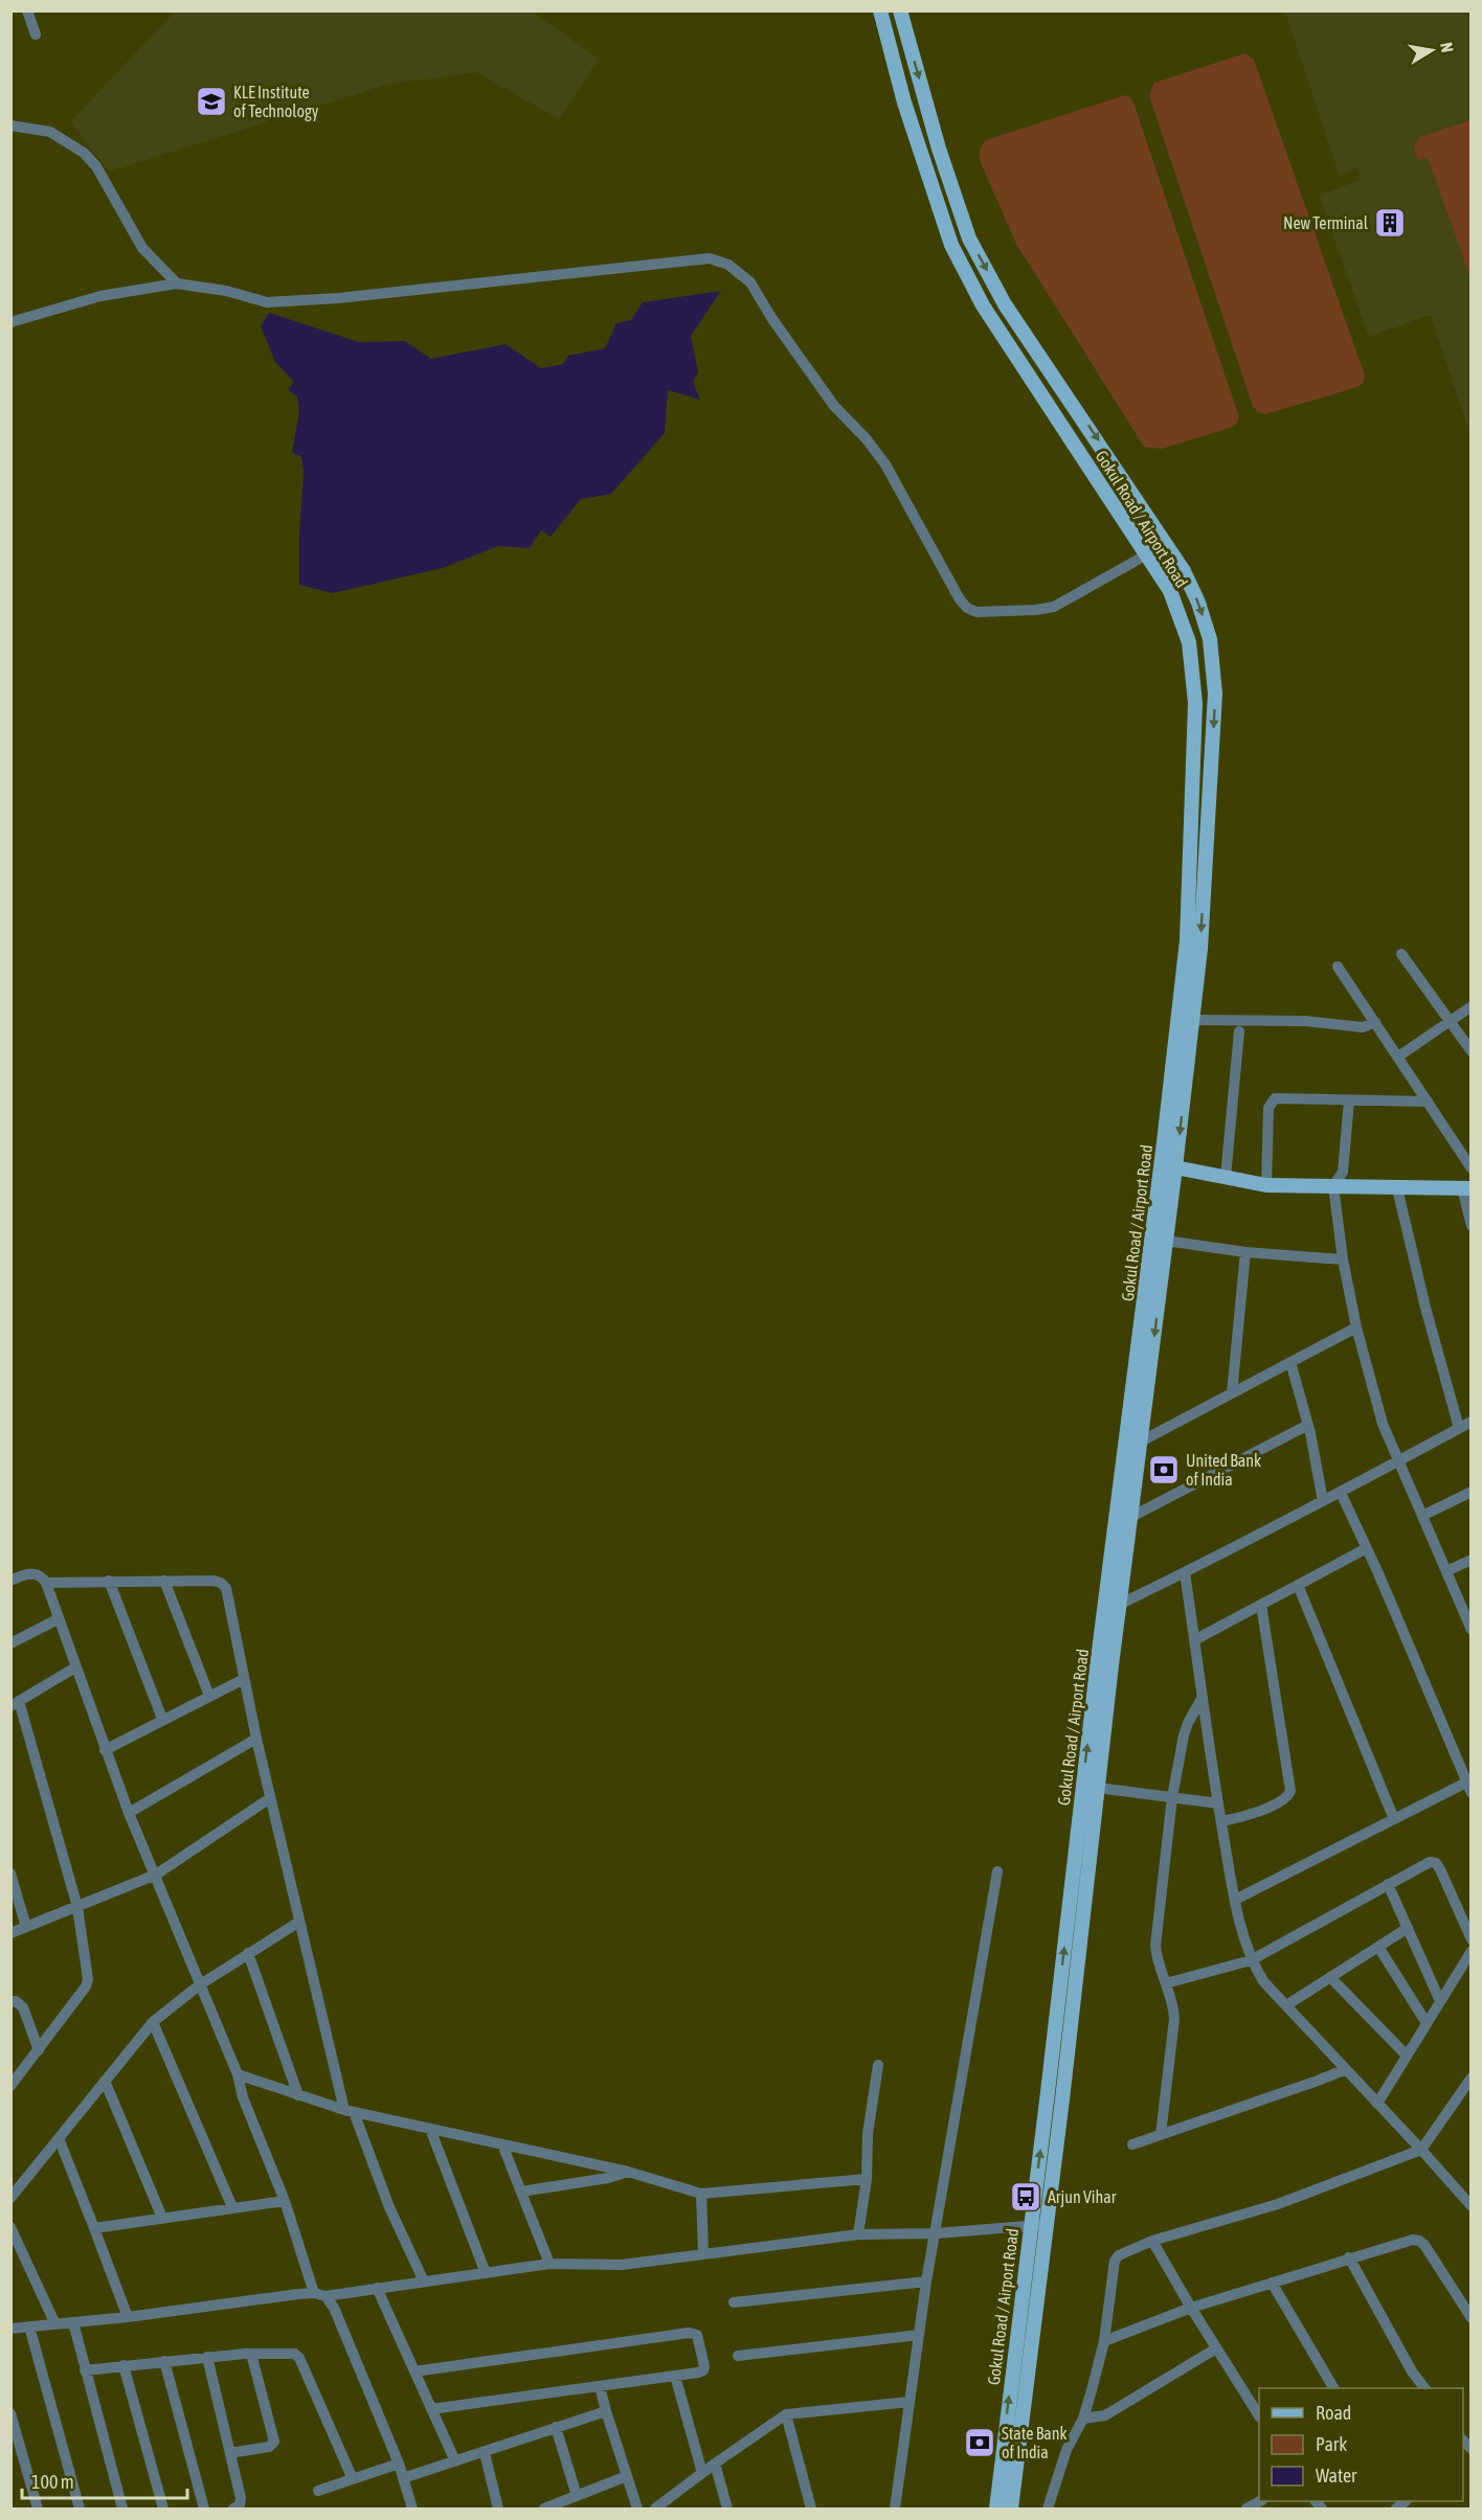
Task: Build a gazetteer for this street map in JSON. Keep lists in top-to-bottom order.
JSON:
{
  "streets": {
    "main road": ["Gokul Road / Airport Road"]
  },
  "places": {
    "school or university": ["KLE Institute of Technology"],
    "building": ["New Terminal"],
    "bank": ["United Bank of India", "State Bank of India"],
    "bus stop": ["Arjun Vihar"]
  },
  "legend": ["Road", "Park", "Water"],
  "scale_bar": "100 m",
  "north": "right"
}
